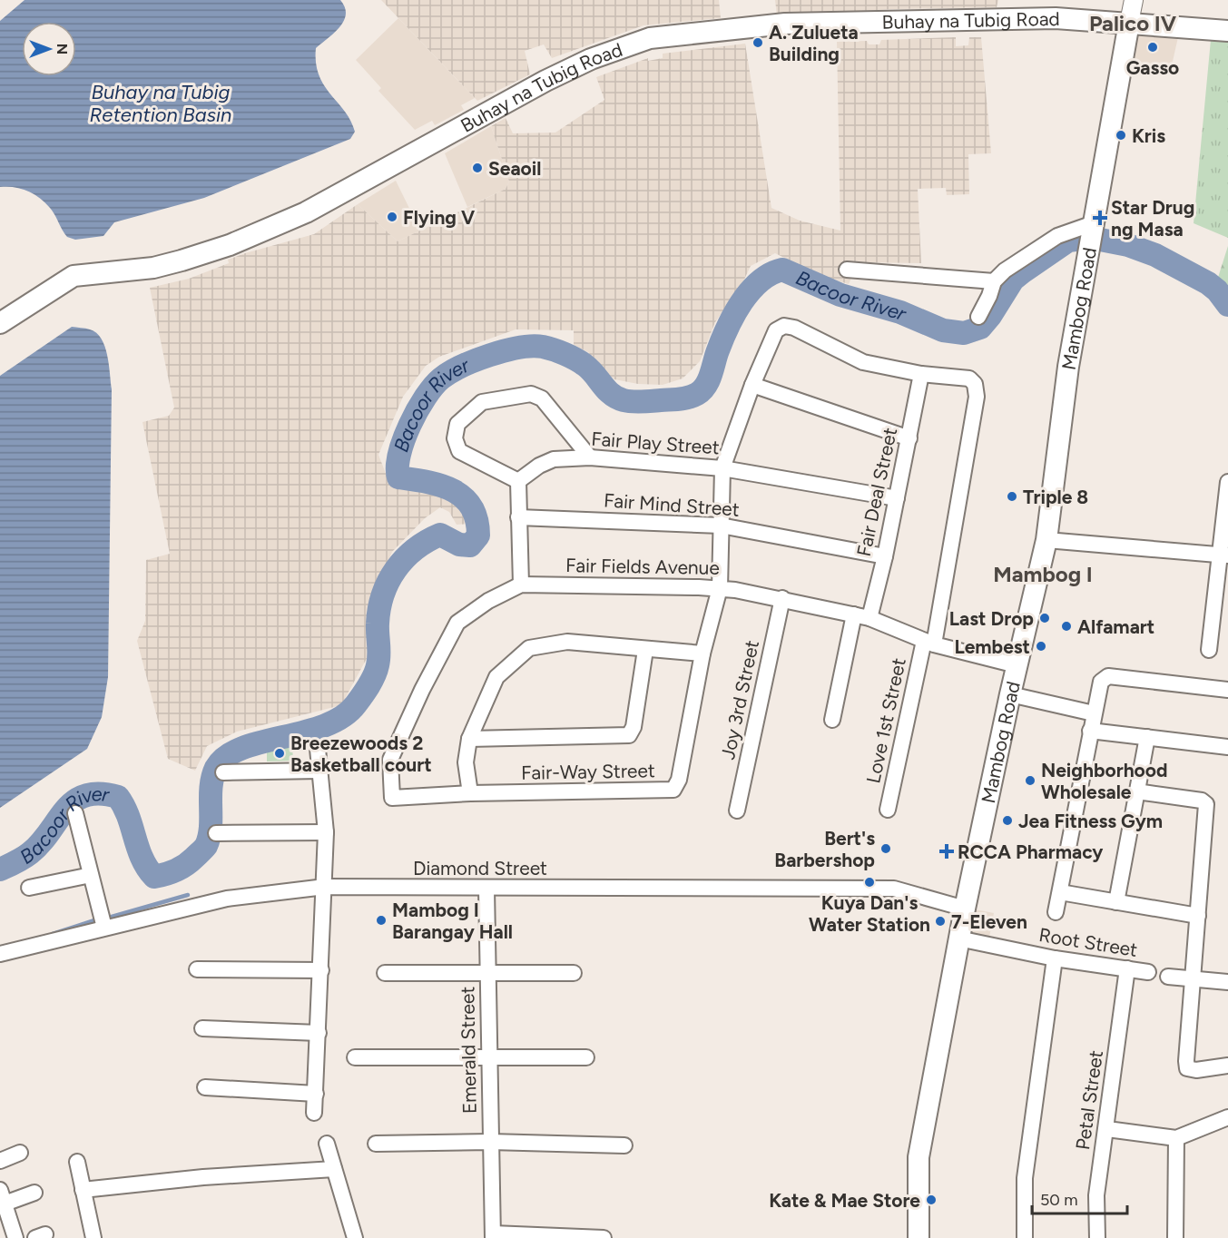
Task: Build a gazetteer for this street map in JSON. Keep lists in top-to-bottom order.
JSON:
{
  "streets": {
    "main road": ["Buhay na Tubig Road", "Mambog Road"],
    "street": [
      "Fair Play Street",
      "Fair Deal Street",
      "Fair Mind Street",
      "Fair Fields Avenue",
      "Joy 3rd Street",
      "Love 1st Street",
      "Fair-Way Street",
      "Diamond Street",
      "Root Street",
      "Emerald Street",
      "Petal Street"
    ]
  },
  "crossings": [
    ["Buhay na Tubig Road", "Mambog Road"],
    ["Mambog Road", "Fair Fields Avenue"],
    ["Mambog Road", "Diamond Street"],
    ["Mambog Road", "Root Street"],
    ["Fair Play Street", "Fair Deal Street"],
    ["Fair Play Street", "Fair-Way Street"],
    ["Fair Deal Street", "Fair Mind Street"],
    ["Fair Deal Street", "Fair Fields Avenue"],
    ["Fair Deal Street", "Love 1st Street"],
    ["Fair Deal Street", "Fair-Way Street"],
    ["Fair Mind Street", "Fair-Way Street"],
    ["Fair Fields Avenue", "Joy 3rd Street"],
    ["Fair Fields Avenue", "Love 1st Street"],
    ["Fair Fields Avenue", "Fair-Way Street"],
    ["Love 1st Street", "Fair-Way Street"],
    ["Diamond Street", "Emerald Street"],
    ["Root Street", "Petal Street"]
  ],
  "districts": ["Palico IV", "Mambog I"],
  "water": ["Buhay na Tubig Retention Basin", "Bacoor River"],
  "places": {
    "other": [
      "A. Zulueta Building",
      "Gasso",
      "Kris",
      "Seaoil",
      "Flying V",
      "Triple 8",
      "Last Drop",
      "Alfamart",
      "Lembest",
      "Breezewoods 2 Basketball court",
      "Neighborhood Wholesale",
      "Jea Fitness Gym",
      "Bert's Barbershop",
      "Kuya Dan's Water Station",
      "Mambog I Barangay Hall",
      "7-Eleven",
      "Kate & Mae Store"
    ],
    "health": ["Star Drug ng Masa", "RCCA Pharmacy"]
  },
  "scale_bar": "50 m",
  "north": "right"
}
